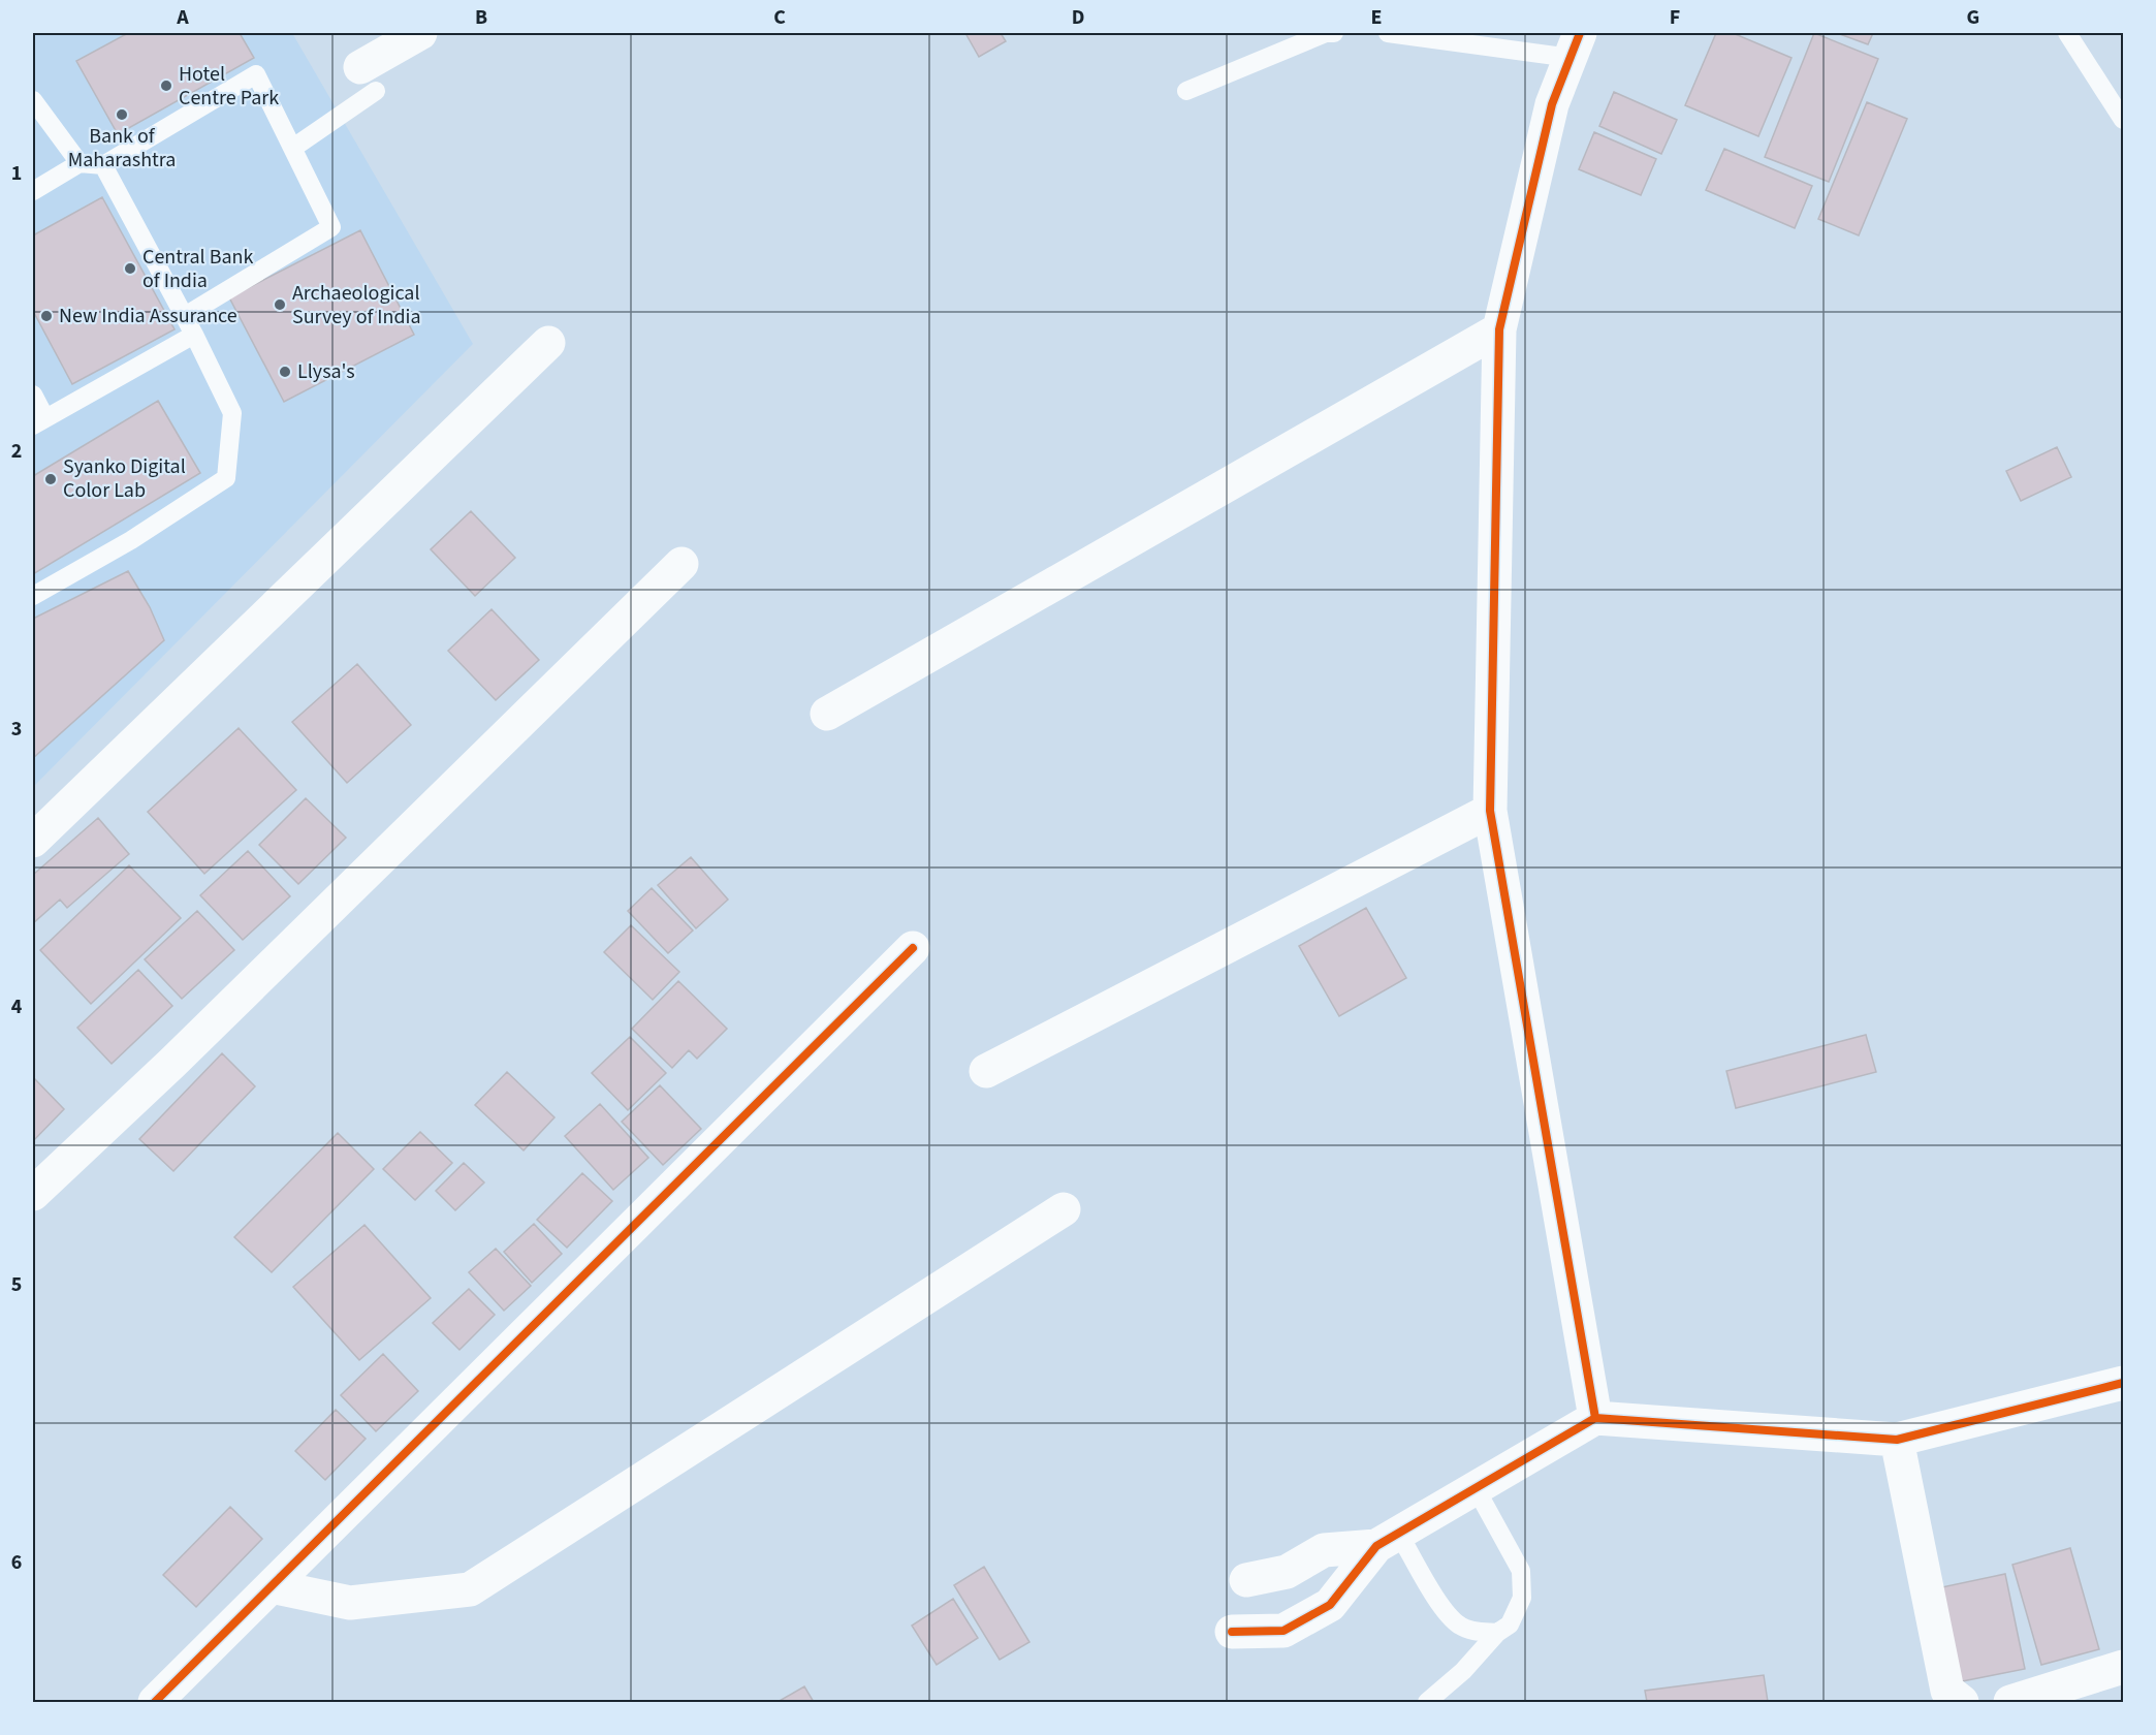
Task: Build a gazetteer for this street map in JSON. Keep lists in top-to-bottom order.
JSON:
{
  "places": [
    "Hotel Centre Park",
    "Bank of Maharashtra",
    "Central Bank of India",
    "Archaeological Survey of India",
    "New India Assurance",
    "Llysa's",
    "Syanko Digital Color Lab"
  ],
  "grid": {
    "columns": [
      "A",
      "B",
      "C",
      "D",
      "E",
      "F",
      "G"
    ],
    "rows": [
      "1",
      "2",
      "3",
      "4",
      "5",
      "6"
    ]
  }
}
